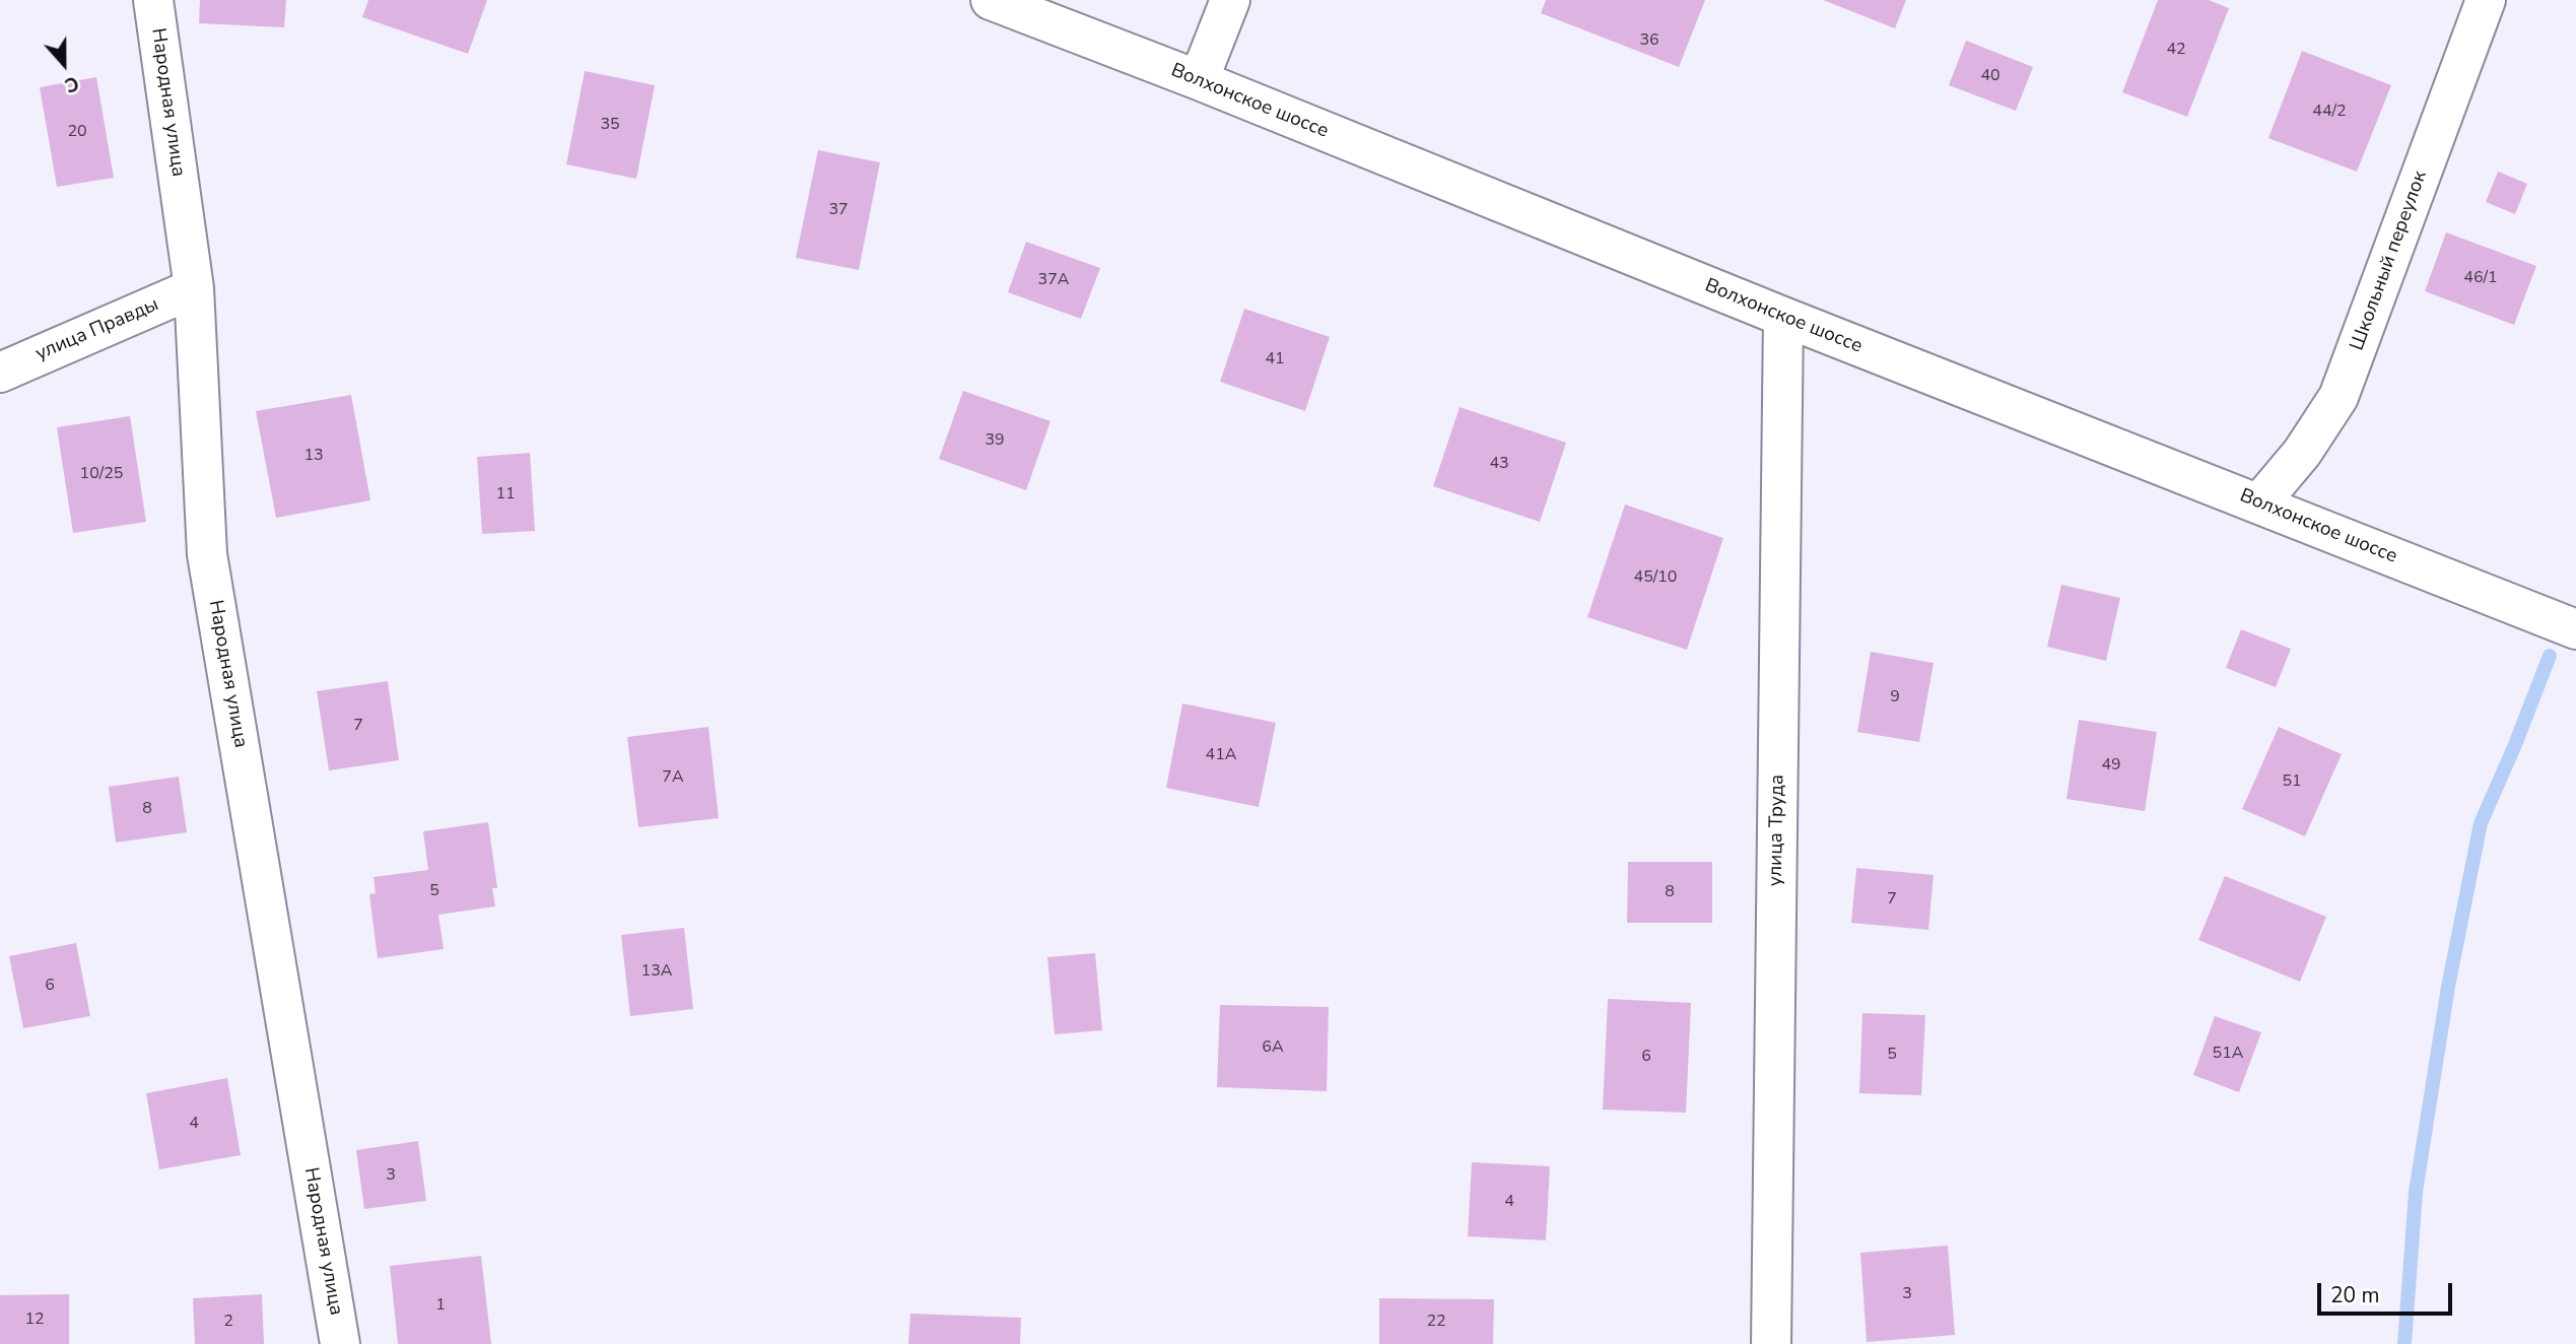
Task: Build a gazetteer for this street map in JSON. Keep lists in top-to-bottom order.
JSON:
{
  "streets": {
    "street": [
      "Волхонское шоссе",
      "Народная улица",
      "Школьный переулок",
      "улица Правды",
      "улица Труда"
    ]
  },
  "crossings": [
    ["Волхонское шоссе", "Школьный переулок"],
    ["Волхонское шоссе", "улица Труда"],
    ["Народная улица", "улица Правды"]
  ],
  "house_numbers": [
    "36",
    "42",
    "40",
    "44/2",
    "35",
    "20",
    "37",
    "46/1",
    "37А",
    "41",
    "39",
    "13",
    "43",
    "10/25",
    "11",
    "45/10",
    "9",
    "7",
    "41А",
    "49",
    "7А",
    "51",
    "8",
    "5",
    "8",
    "7",
    "13А",
    "6",
    "6А",
    "51А",
    "5",
    "6",
    "4",
    "3",
    "4",
    "3",
    "1",
    "12",
    "2",
    "22"
  ],
  "scale_bar": "20 m",
  "north": "bottom"
}
